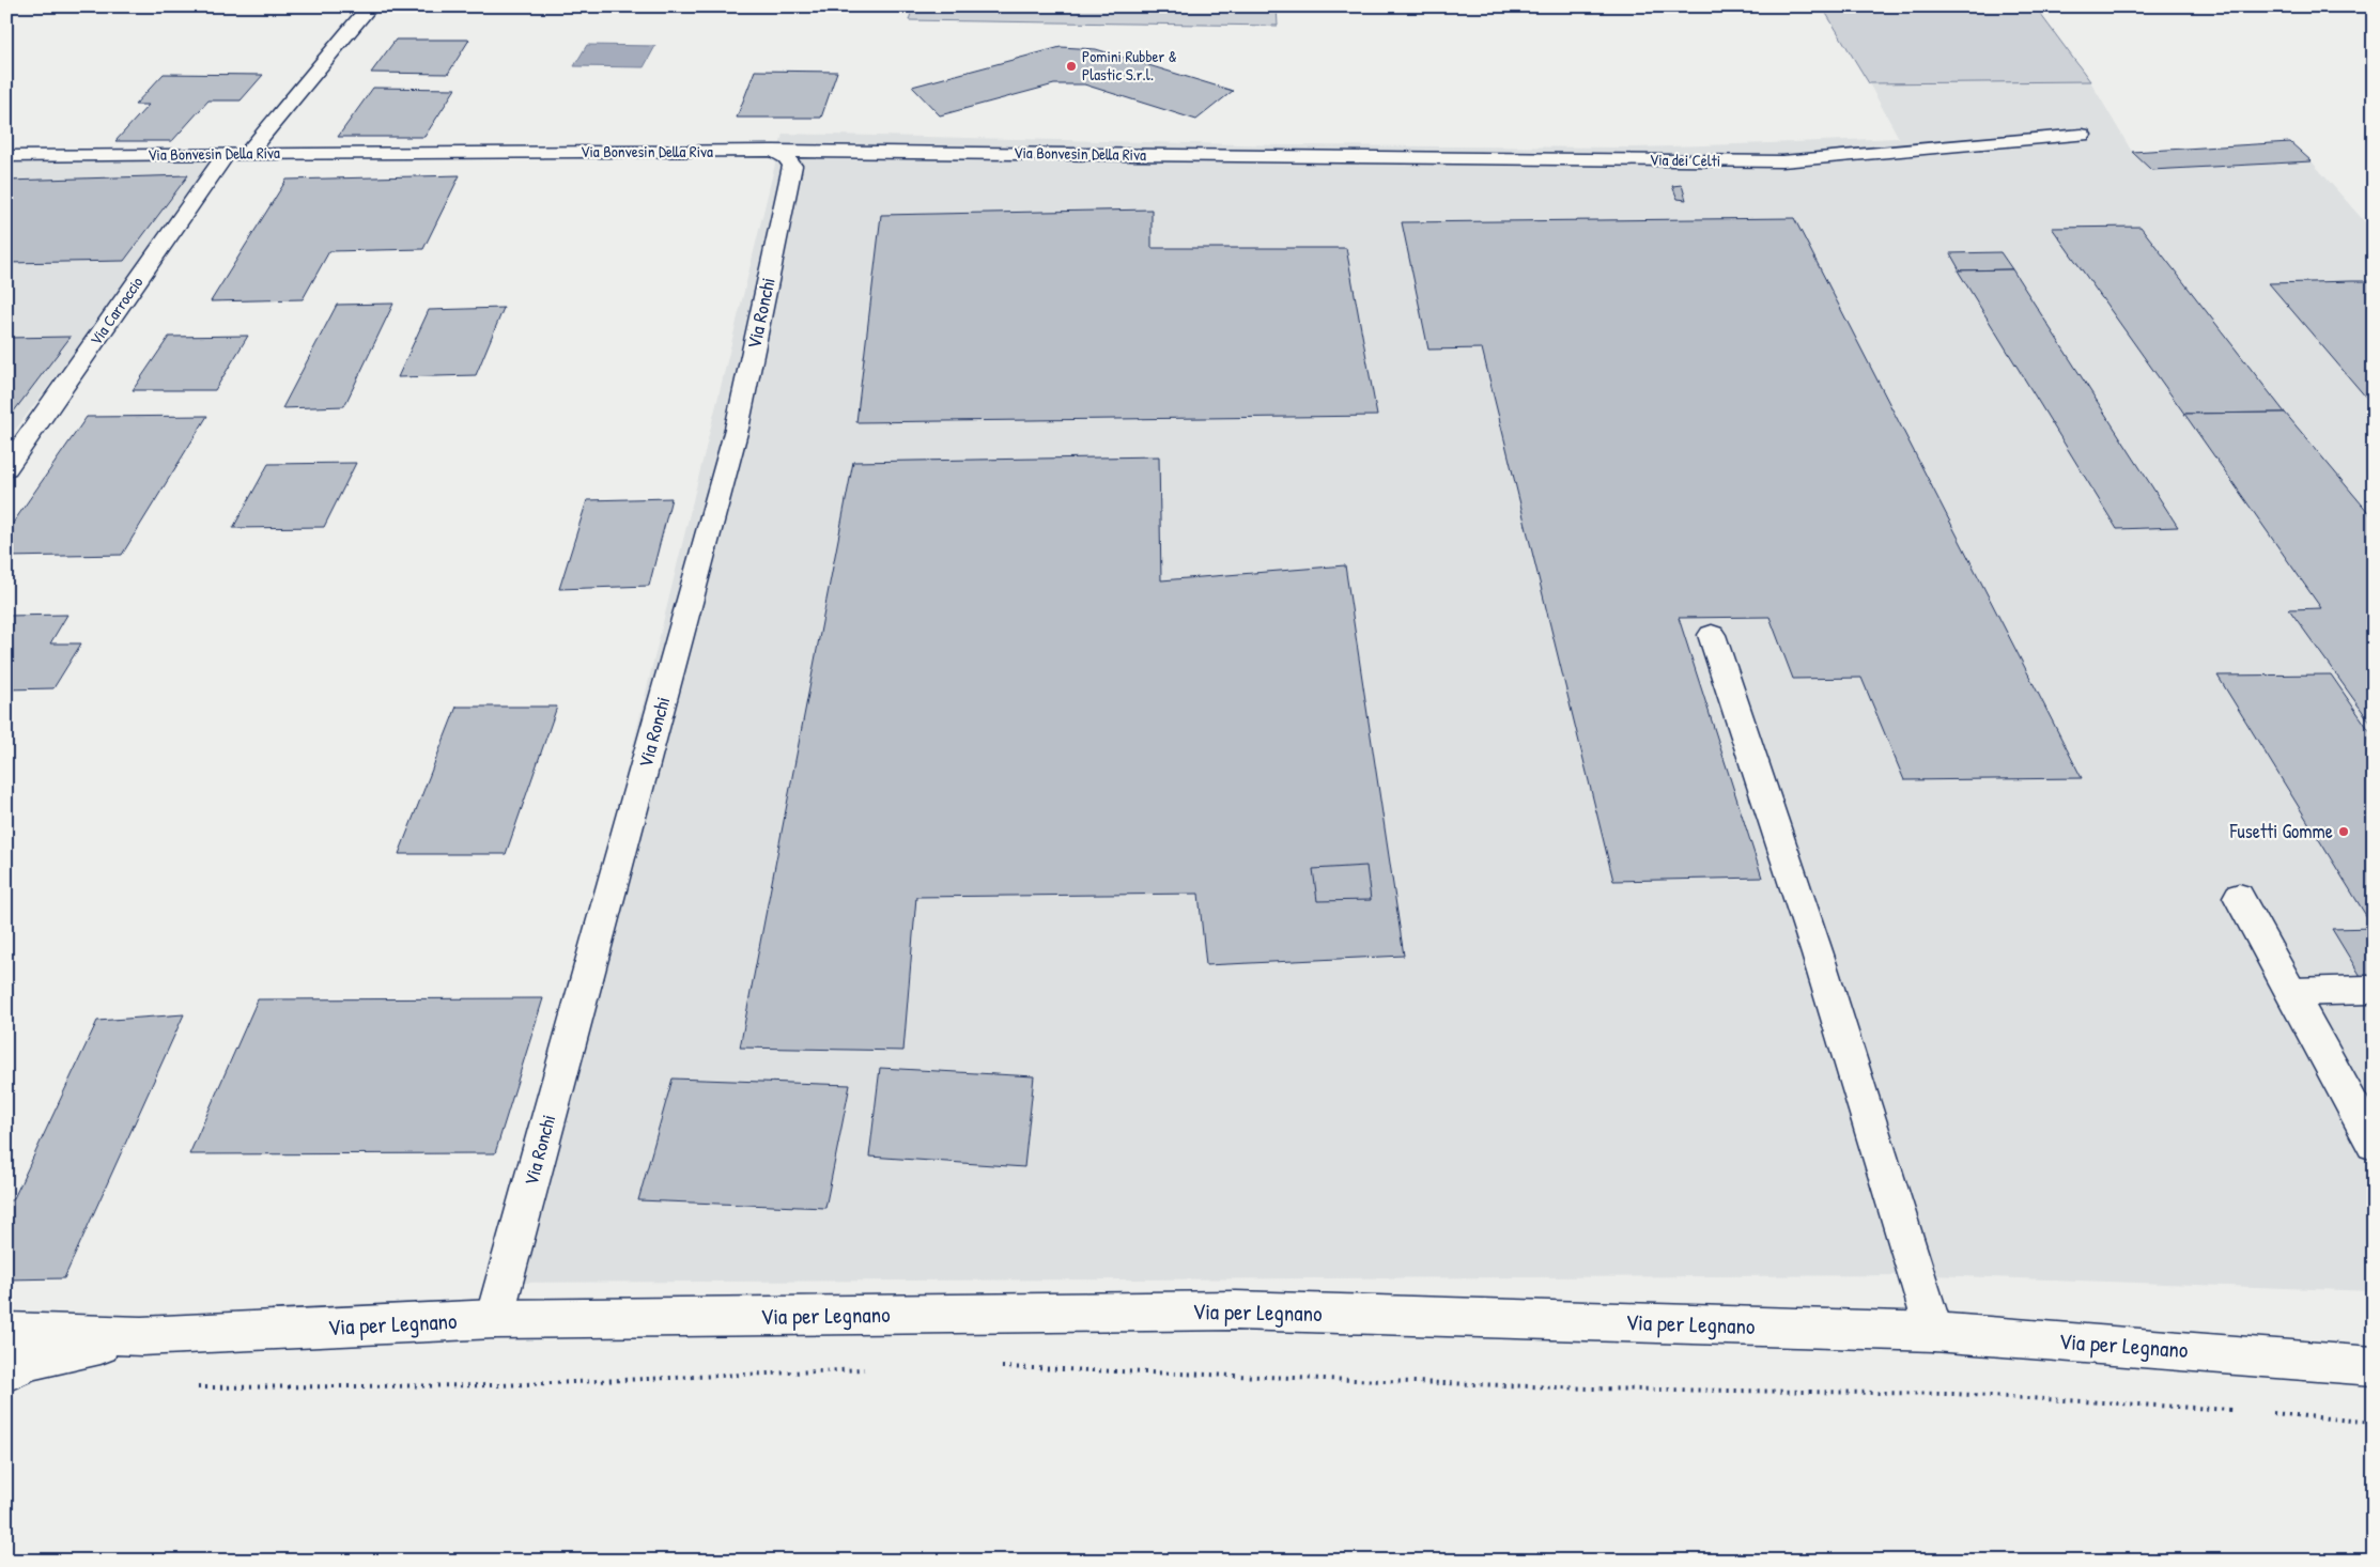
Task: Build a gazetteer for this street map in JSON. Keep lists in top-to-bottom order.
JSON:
{
  "streets": {
    "street": [
      "Via Bonvesin Della Riva",
      "Via dei Celti",
      "Via Carroccio",
      "Via Ronchi",
      "Via per Legnano"
    ]
  },
  "crossings": [
    ["Via Bonvesin Della Riva", "Via dei Celti"],
    ["Via Bonvesin Della Riva", "Via Carroccio"],
    ["Via Bonvesin Della Riva", "Via Ronchi"],
    ["Via Ronchi", "Via per Legnano"]
  ],
  "places": ["Pomini Rubber & Plastic S.r.l.", "Fusetti Gomme"]
}
